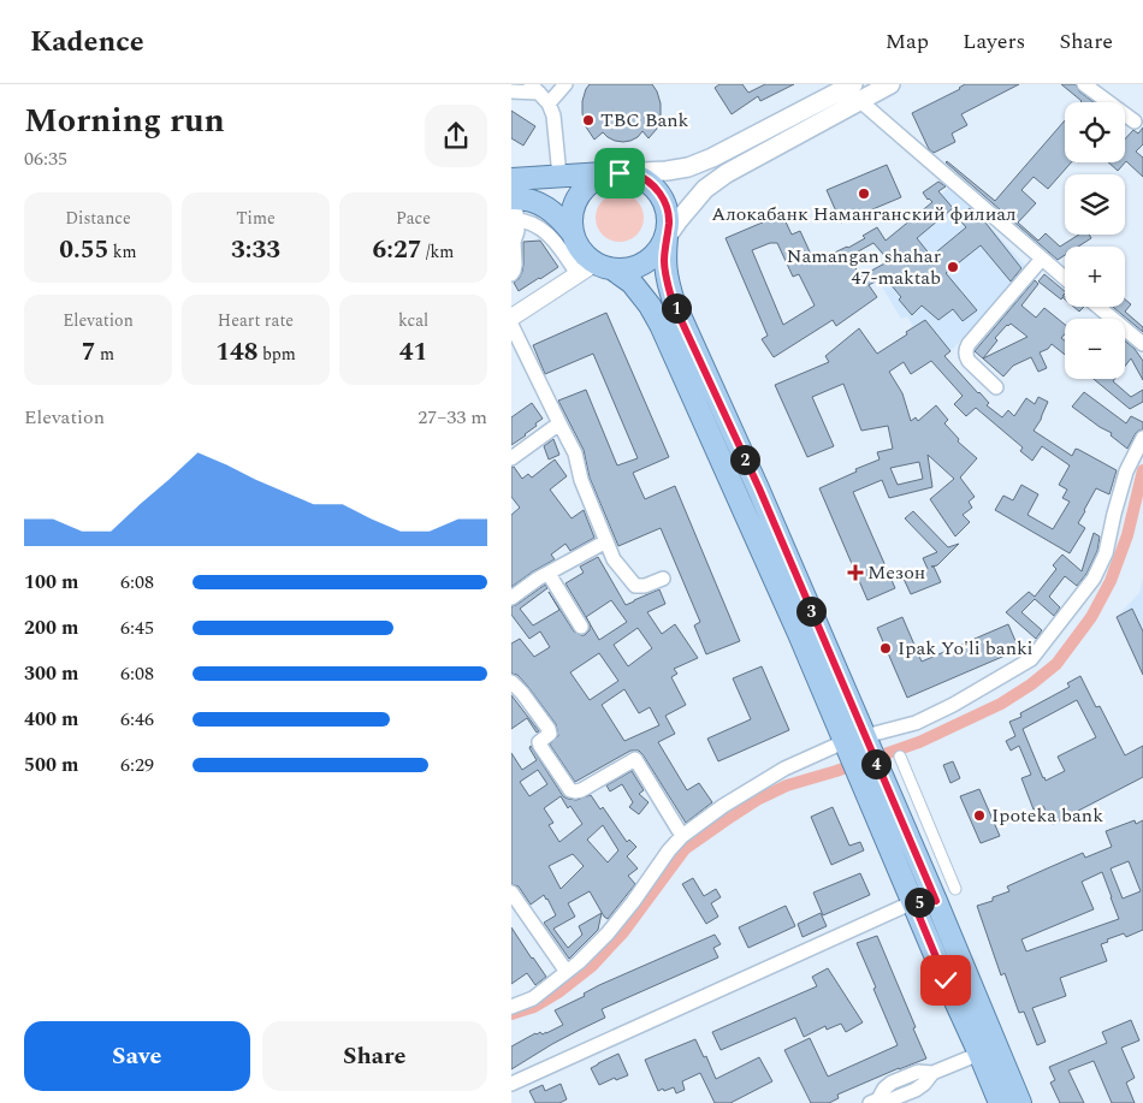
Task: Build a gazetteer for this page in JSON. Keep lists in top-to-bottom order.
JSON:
{
  "places": {
    "other": [
      "TBC Bank",
      "Алокабанк Наманганский филиал",
      "Namangan shahar 47-maktab",
      "Ipak Yo'li banki",
      "Ipoteka bank"
    ],
    "health": ["Мезон"]
  },
  "page": {
    "header": "Kadence",
    "nav": ["Map", "Layers", "Share"],
    "heading": ["Morning run", "06:35"],
    "map_buttons": ["+", "−"],
    "stats": [
      ["Distance", "0.55 km"],
      ["Time", "3:33"],
      ["Pace", "6:27 /km"],
      ["Elevation", "7 m"],
      ["Heart rate", "148 bpm"],
      ["kcal", "41"]
    ],
    "pins": [
      "1",
      "2",
      "3",
      "4",
      "5"
    ],
    "chart": ["Elevation", "27–33 m"],
    "list": [
      {
        "name": "100 m",
        "note": "6:08"
      },
      {
        "name": "200 m",
        "note": "6:45"
      },
      {
        "name": "300 m",
        "note": "6:08"
      },
      {
        "name": "400 m",
        "note": "6:46"
      },
      {
        "name": "500 m",
        "note": "6:29"
      }
    ],
    "buttons": ["Save", "Share"]
  }
}
